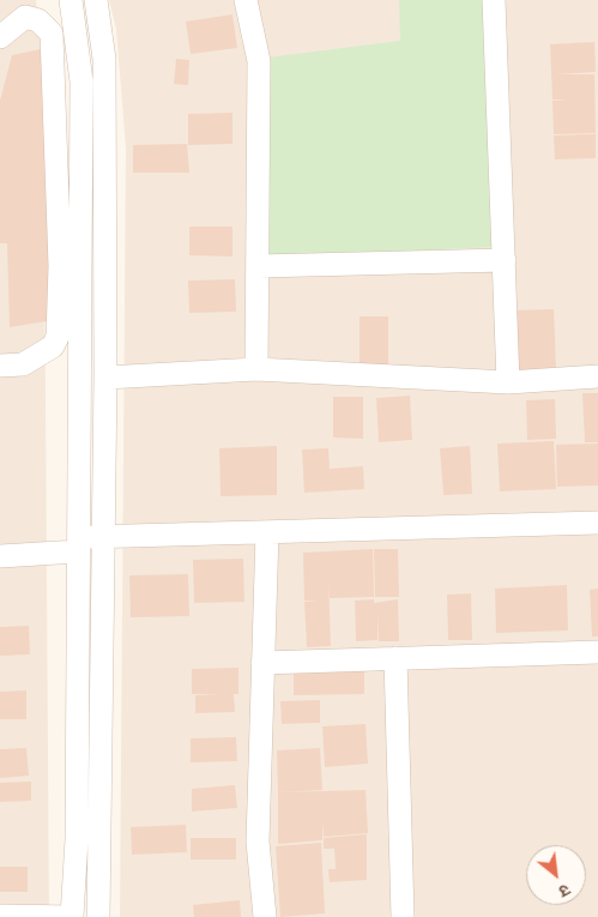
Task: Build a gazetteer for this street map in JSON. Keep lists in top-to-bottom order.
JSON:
{
  "north": "bottom right"
}
